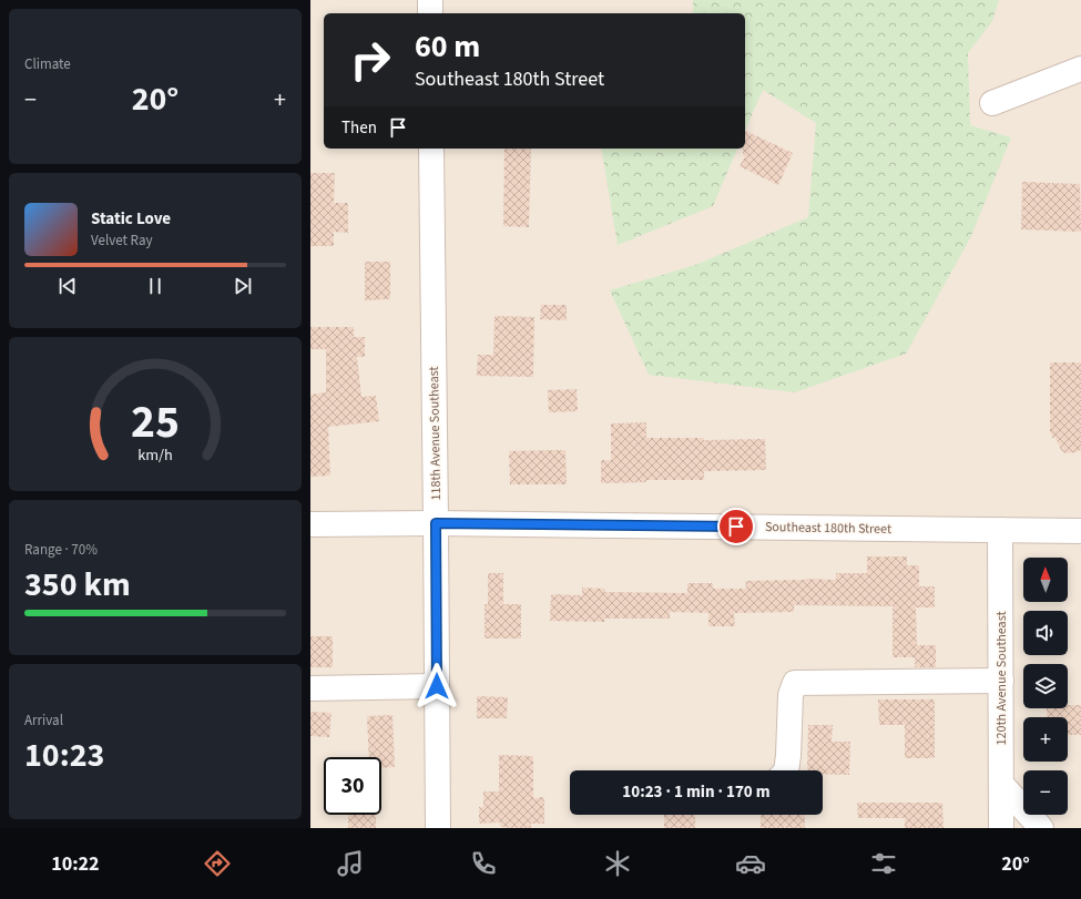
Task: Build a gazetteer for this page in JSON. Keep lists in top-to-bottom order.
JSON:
{
  "streets": {
    "street": ["118th Avenue Southeast", "Southeast 180th Street", "120th Avenue Southeast"]
  },
  "crossings": [
    ["118th Avenue Southeast", "Southeast 180th Street"],
    ["Southeast 180th Street", "120th Avenue Southeast"]
  ],
  "north": "top",
  "page": {
    "tile": [
      "Climate",
      ["Range · 70%", "350 km"],
      ["Arrival", "10:23"]
    ],
    "turn": ["60 m", "Southeast 180th Street"],
    "heat": ["−", "20°", "+"],
    "then": "Then",
    "song": ["Static Love", "Velvet Ray"],
    "map_buttons": ["+", "−"],
    "limit": "30",
    "trip": "10:23 · 1 min · 170 m",
    "tabs": ["10:22", "20°"],
    "gauge": ["25", "km/h"]
  }
}
